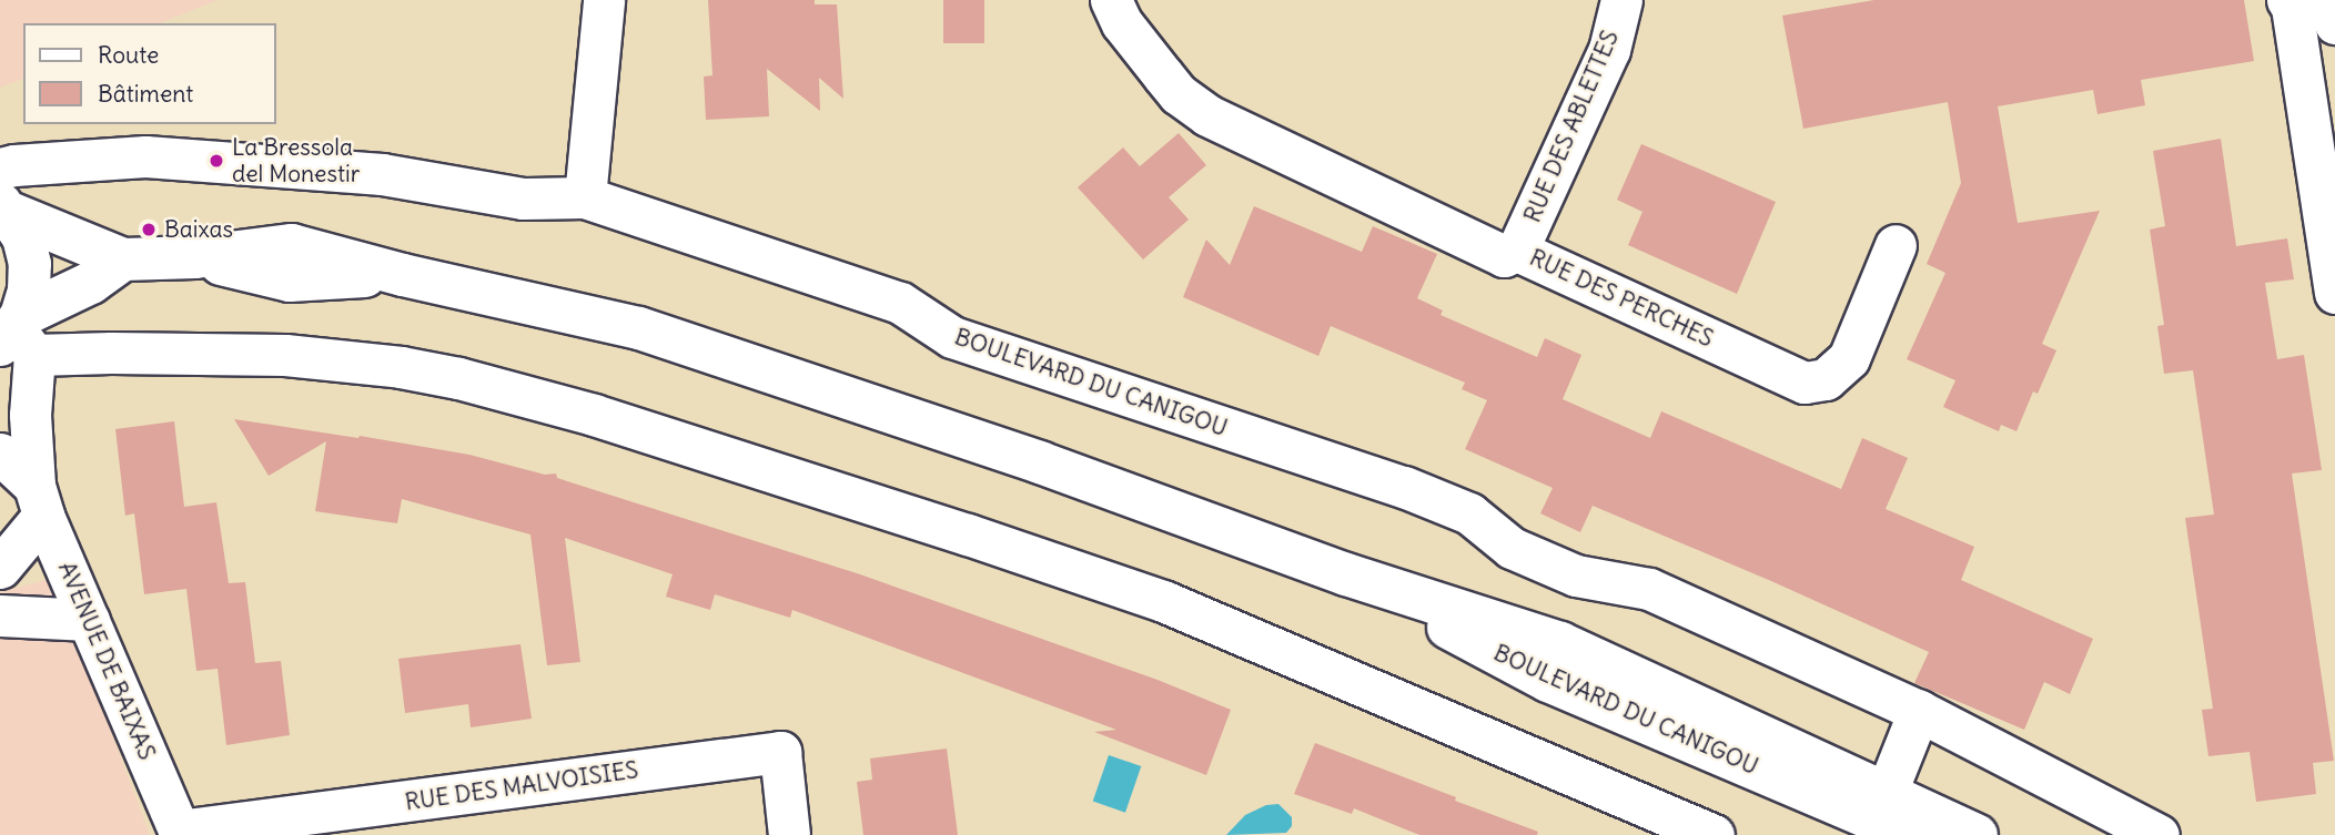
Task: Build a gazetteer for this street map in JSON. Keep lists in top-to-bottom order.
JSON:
{
  "streets": {
    "street": [
      "RUE DES ABLETTES",
      "RUE DES PERCHES",
      "BOULEVARD DU CANIGOU",
      "AVENUE DE BAIXAS",
      "RUE DES MALVOISIES"
    ]
  },
  "crossings": [
    ["RUE DES ABLETTES", "RUE DES PERCHES"],
    ["AVENUE DE BAIXAS", "RUE DES MALVOISIES"]
  ],
  "places": ["La Bressola del Monestir", "Baixas"],
  "legend": ["Route", "Bâtiment"]
}
